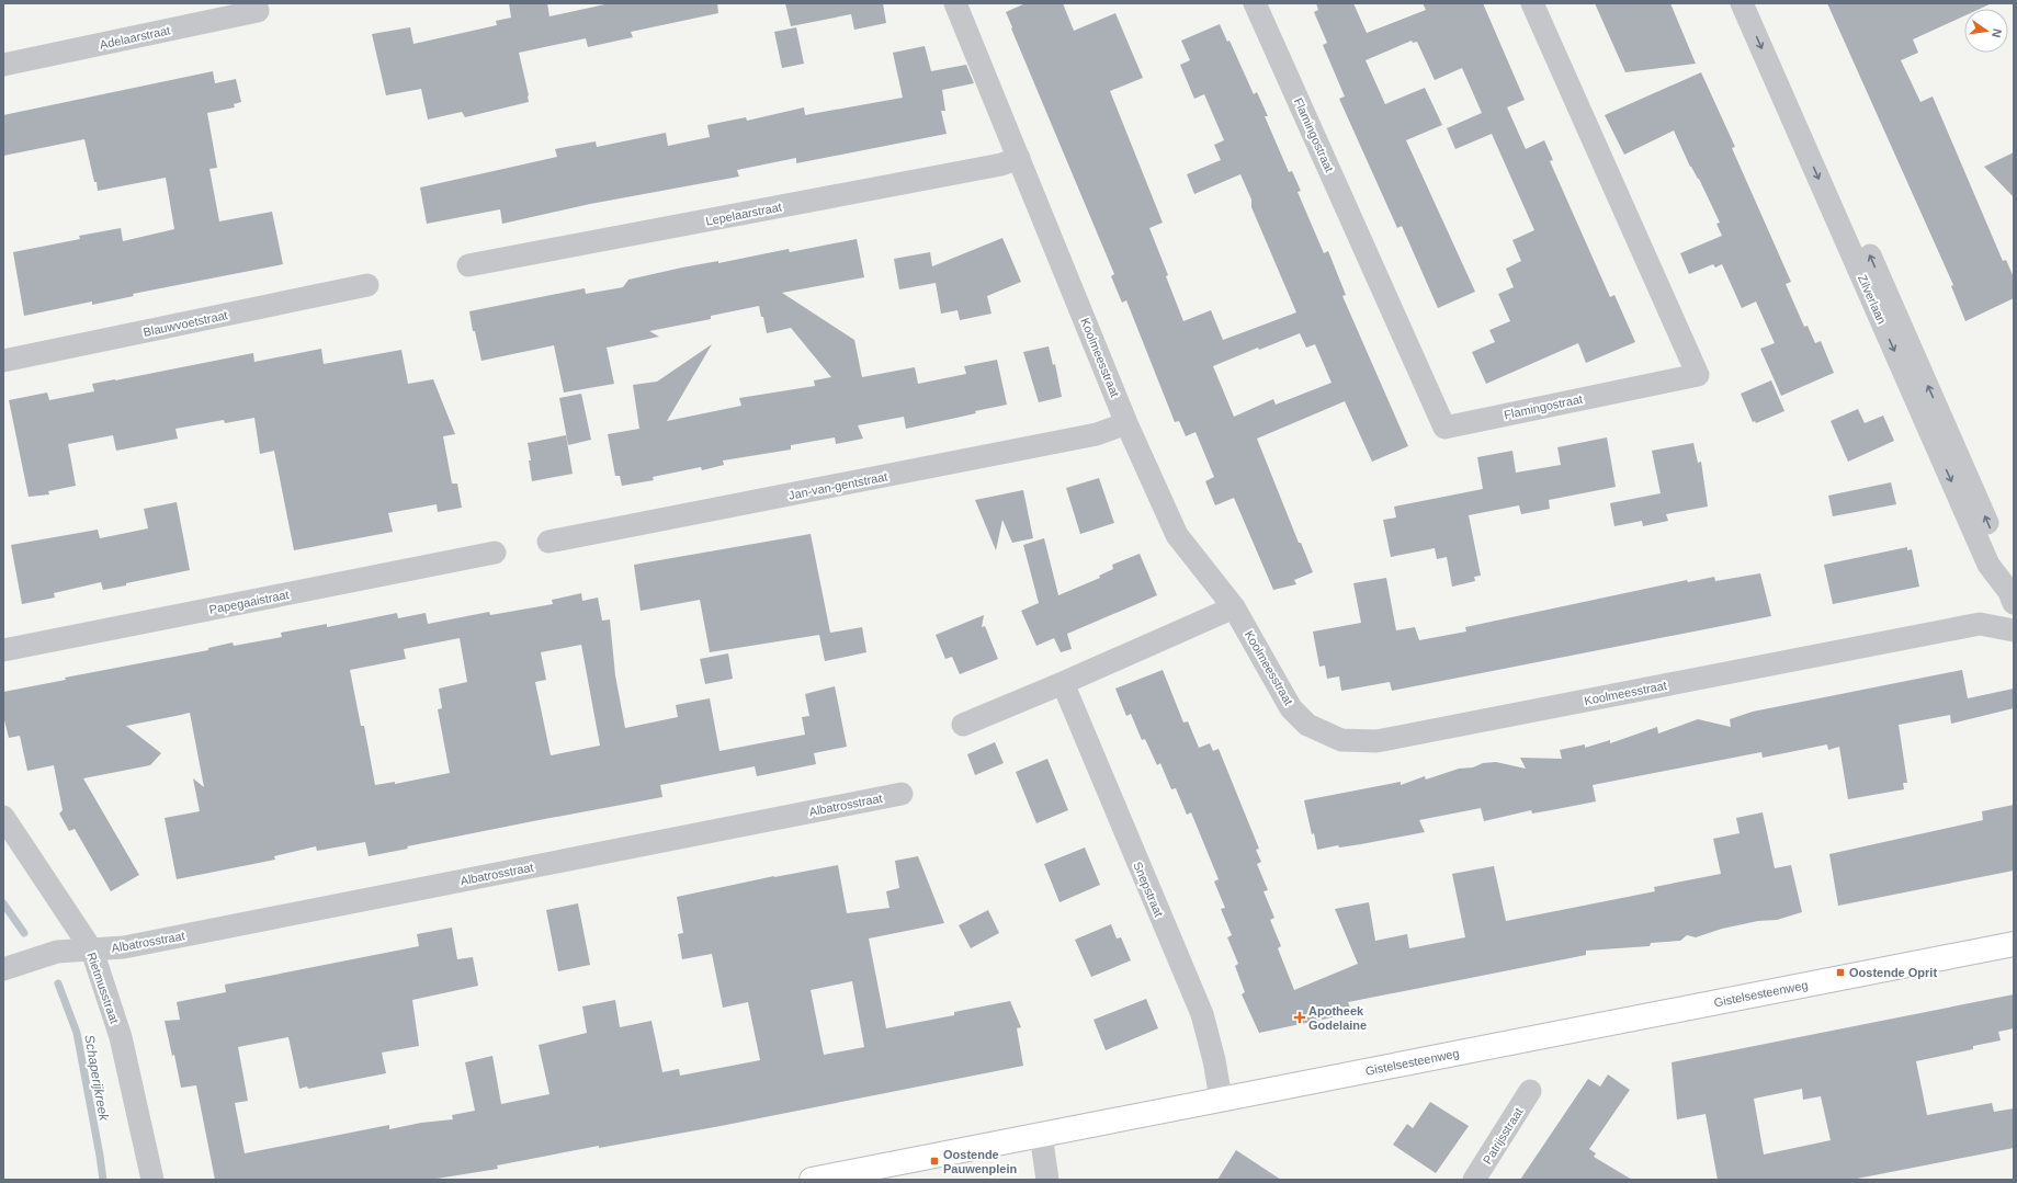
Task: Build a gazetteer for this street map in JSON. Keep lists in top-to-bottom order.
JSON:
{
  "streets": {
    "main road": ["Gistelsesteenweg"],
    "street": [
      "Adelaarstraat",
      "Flamingostraat",
      "Lepelaarstraat",
      "Zilverlaan",
      "Blauwvoetstraat",
      "Koolmeesstraat",
      "Jan-van-gentstraat",
      "Papegaaistraat",
      "Albatrosstraat",
      "Snepstraat",
      "Rietmusstraat",
      "Patrijsstraat"
    ]
  },
  "crossings": [
    ["Lepelaarstraat", "Koolmeesstraat"],
    ["Koolmeesstraat", "Jan-van-gentstraat"],
    ["Albatrosstraat", "Rietmusstraat"],
    ["Snepstraat", "Gistelsesteenweg"]
  ],
  "water": ["Schaperijkreek"],
  "places": {
    "transit": ["Oostende Oprit", "Oostende Pauwenplein"],
    "health": ["Apotheek Godelaine"]
  },
  "north": "right"
}
